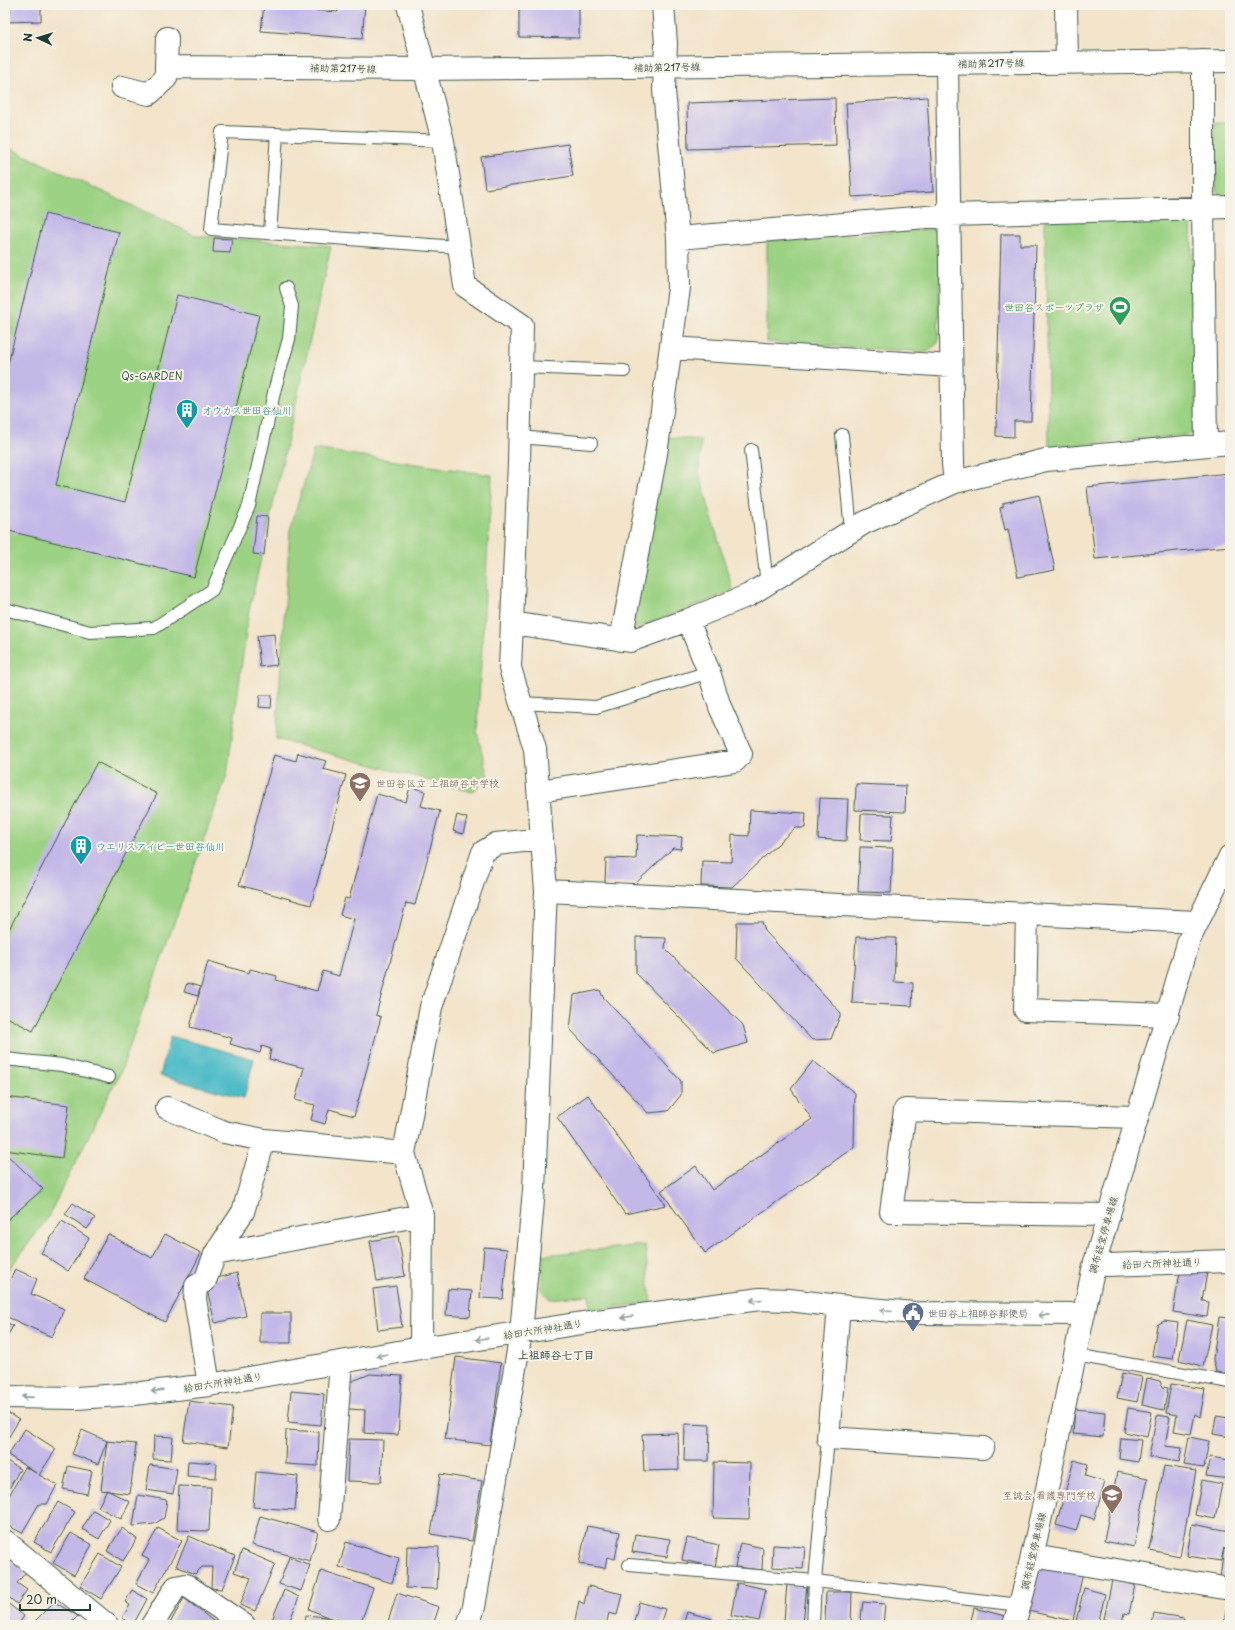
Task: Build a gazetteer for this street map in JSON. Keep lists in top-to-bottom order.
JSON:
{
  "streets": {
    "street": ["補助第217号線", "調布経堂停車場線", "給田六所神社通り"]
  },
  "crossings": [
    ["調布経堂停車場線", "給田六所神社通り"]
  ],
  "one_way": ["給田六所神社通り"],
  "districts": ["上祖師谷七丁目"],
  "parks": ["Qs-GARDEN"],
  "places": {
    "sports": ["世田谷スポーツプラザ"],
    "building": ["オウカス世田谷仙川", "ウエリスアイビー世田谷仙川"],
    "school or university": ["世田谷区立 上祖師谷中学校", "至誠会 看護専門学校"],
    "public building": ["世田谷上祖師谷郵便局"]
  },
  "scale_bar": "20 m",
  "north": "left"
}
